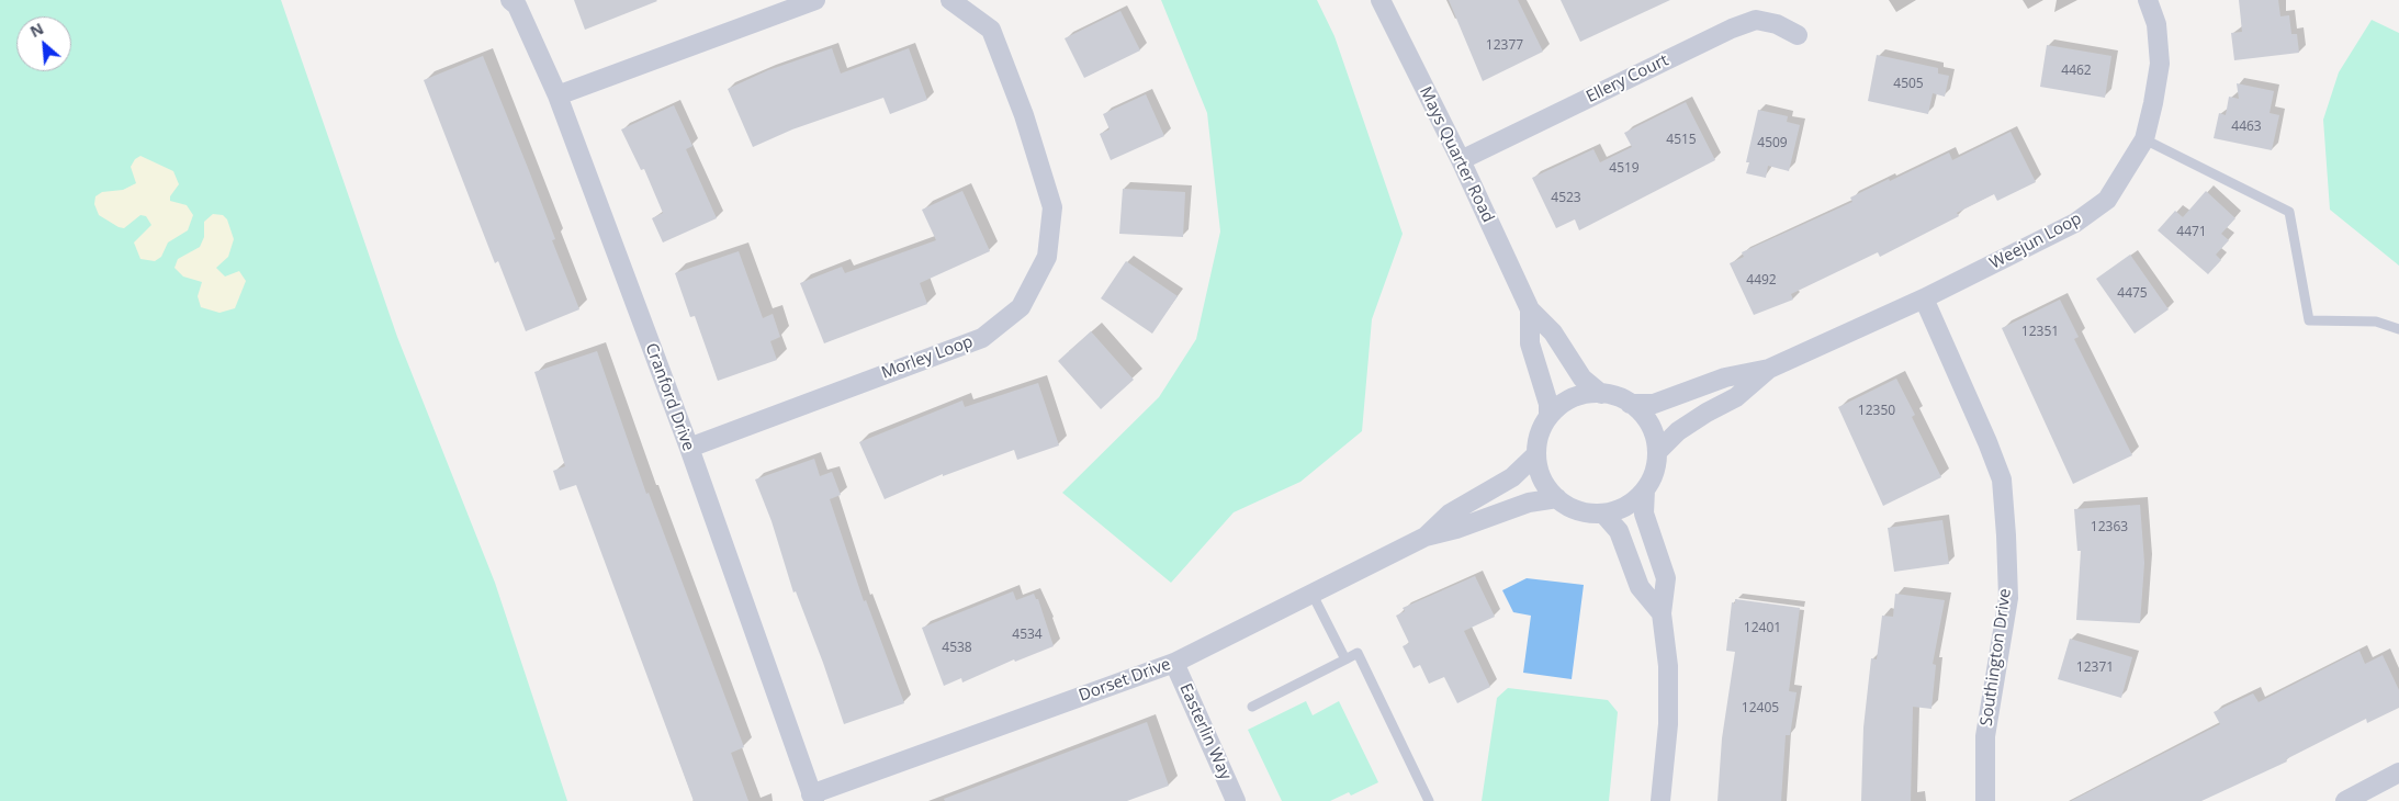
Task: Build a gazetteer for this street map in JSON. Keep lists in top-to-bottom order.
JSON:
{
  "streets": {
    "street": [
      "Ellery Court",
      "Mays Quarter Road",
      "Weejun Loop",
      "Morley Loop",
      "Cranford Drive",
      "Southington Drive",
      "Dorset Drive",
      "Easterlin Way"
    ]
  },
  "crossings": [
    ["Ellery Court", "Mays Quarter Road"],
    ["Mays Quarter Road", "Weejun Loop"],
    ["Mays Quarter Road", "Dorset Drive"],
    ["Weejun Loop", "Southington Drive"],
    ["Weejun Loop", "Dorset Drive"],
    ["Morley Loop", "Cranford Drive"],
    ["Cranford Drive", "Dorset Drive"],
    ["Dorset Drive", "Easterlin Way"]
  ],
  "house_numbers": [
    "12377",
    "4462",
    "4505",
    "4463",
    "4515",
    "4509",
    "4519",
    "4523",
    "4471",
    "4492",
    "4475",
    "12351",
    "12350",
    "12363",
    "12401",
    "4534",
    "4538",
    "12371",
    "12405"
  ],
  "north": "top left"
}
